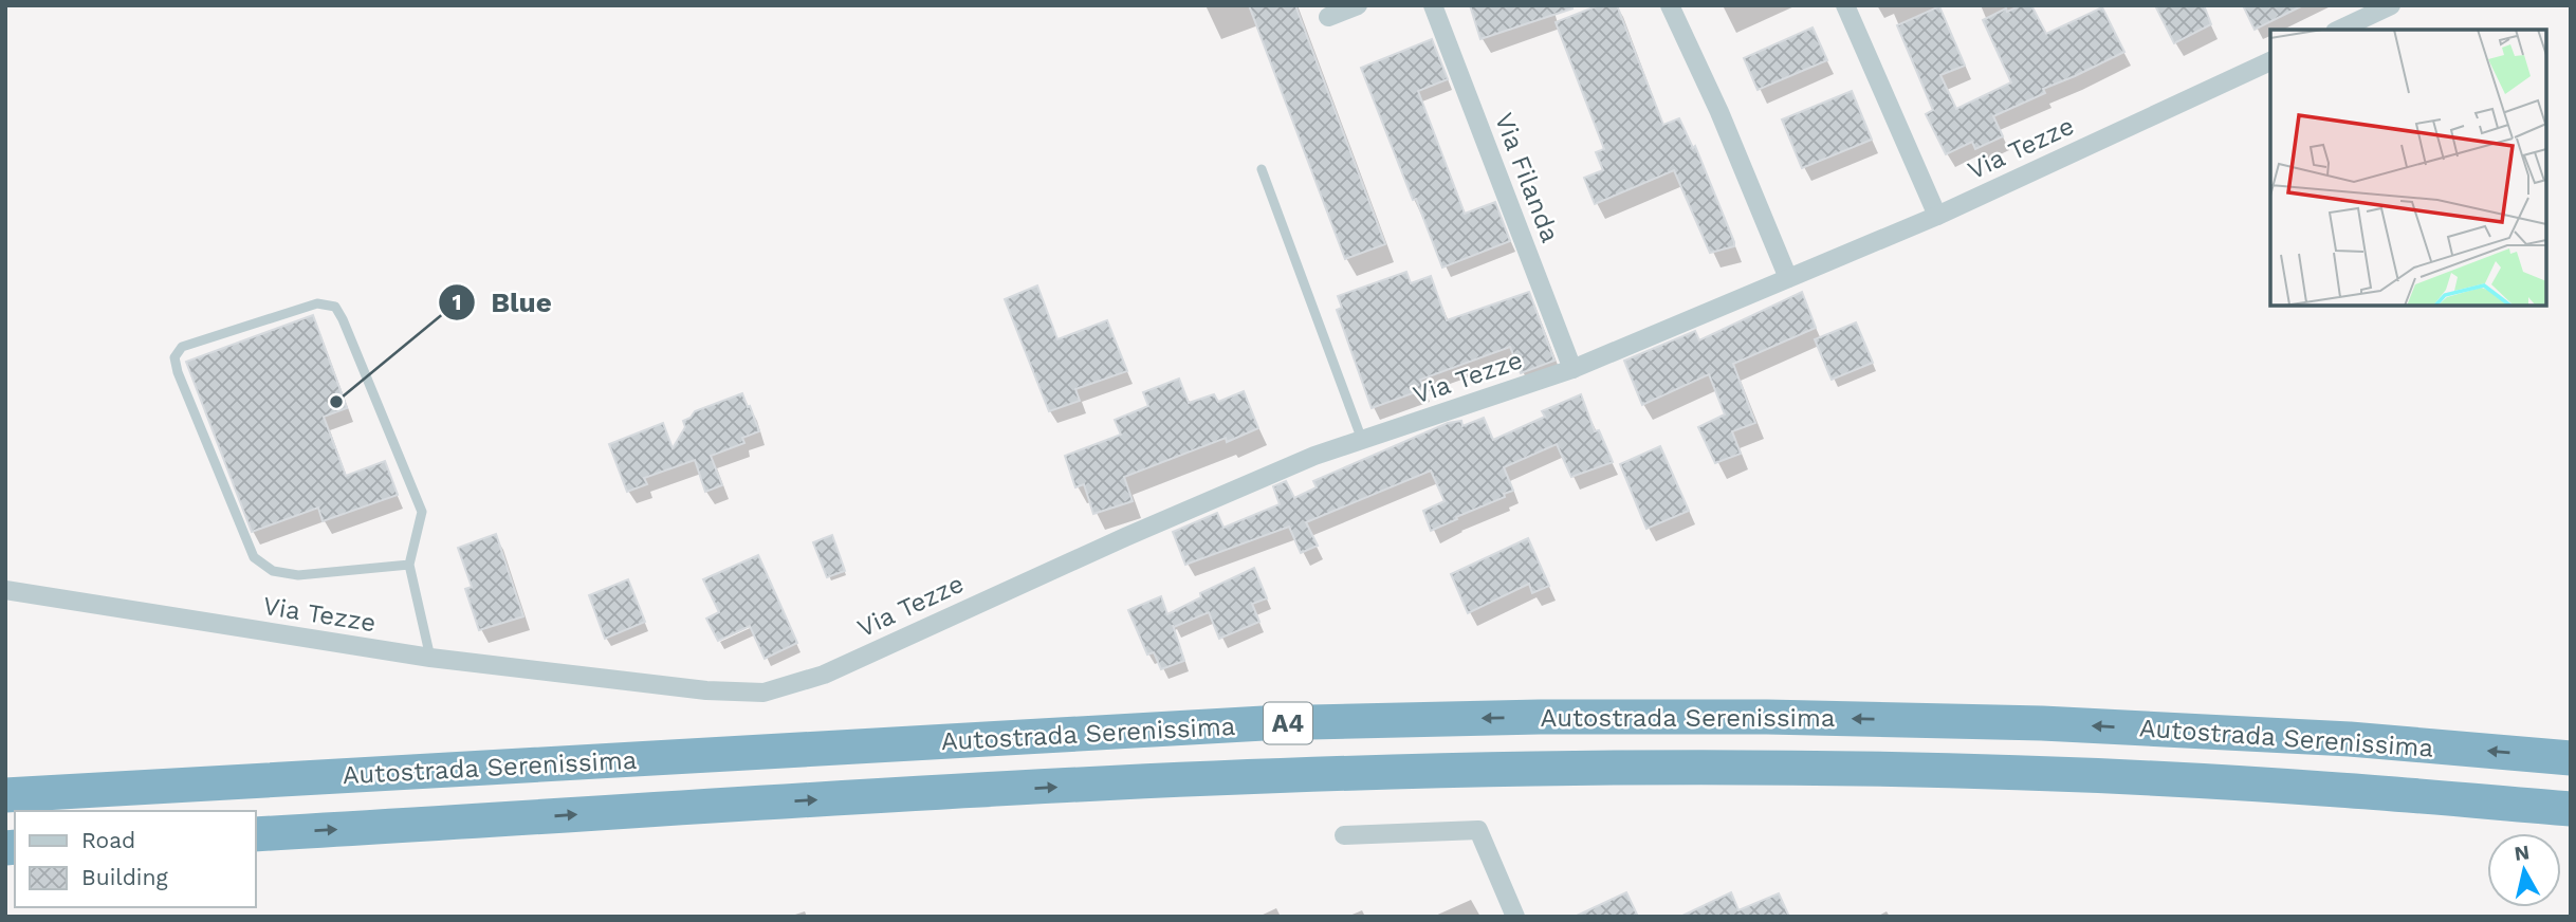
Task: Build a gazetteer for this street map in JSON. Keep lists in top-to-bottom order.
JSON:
{
  "streets": {
    "highway": ["Autostrada Serenissima", "A4"],
    "street": ["Via Tezze", "Via Filanda"]
  },
  "crossings": [
    ["Via Tezze", "Via Filanda"]
  ],
  "places": ["Blue"],
  "legend": ["Road", "Building"],
  "north": "top"
}
